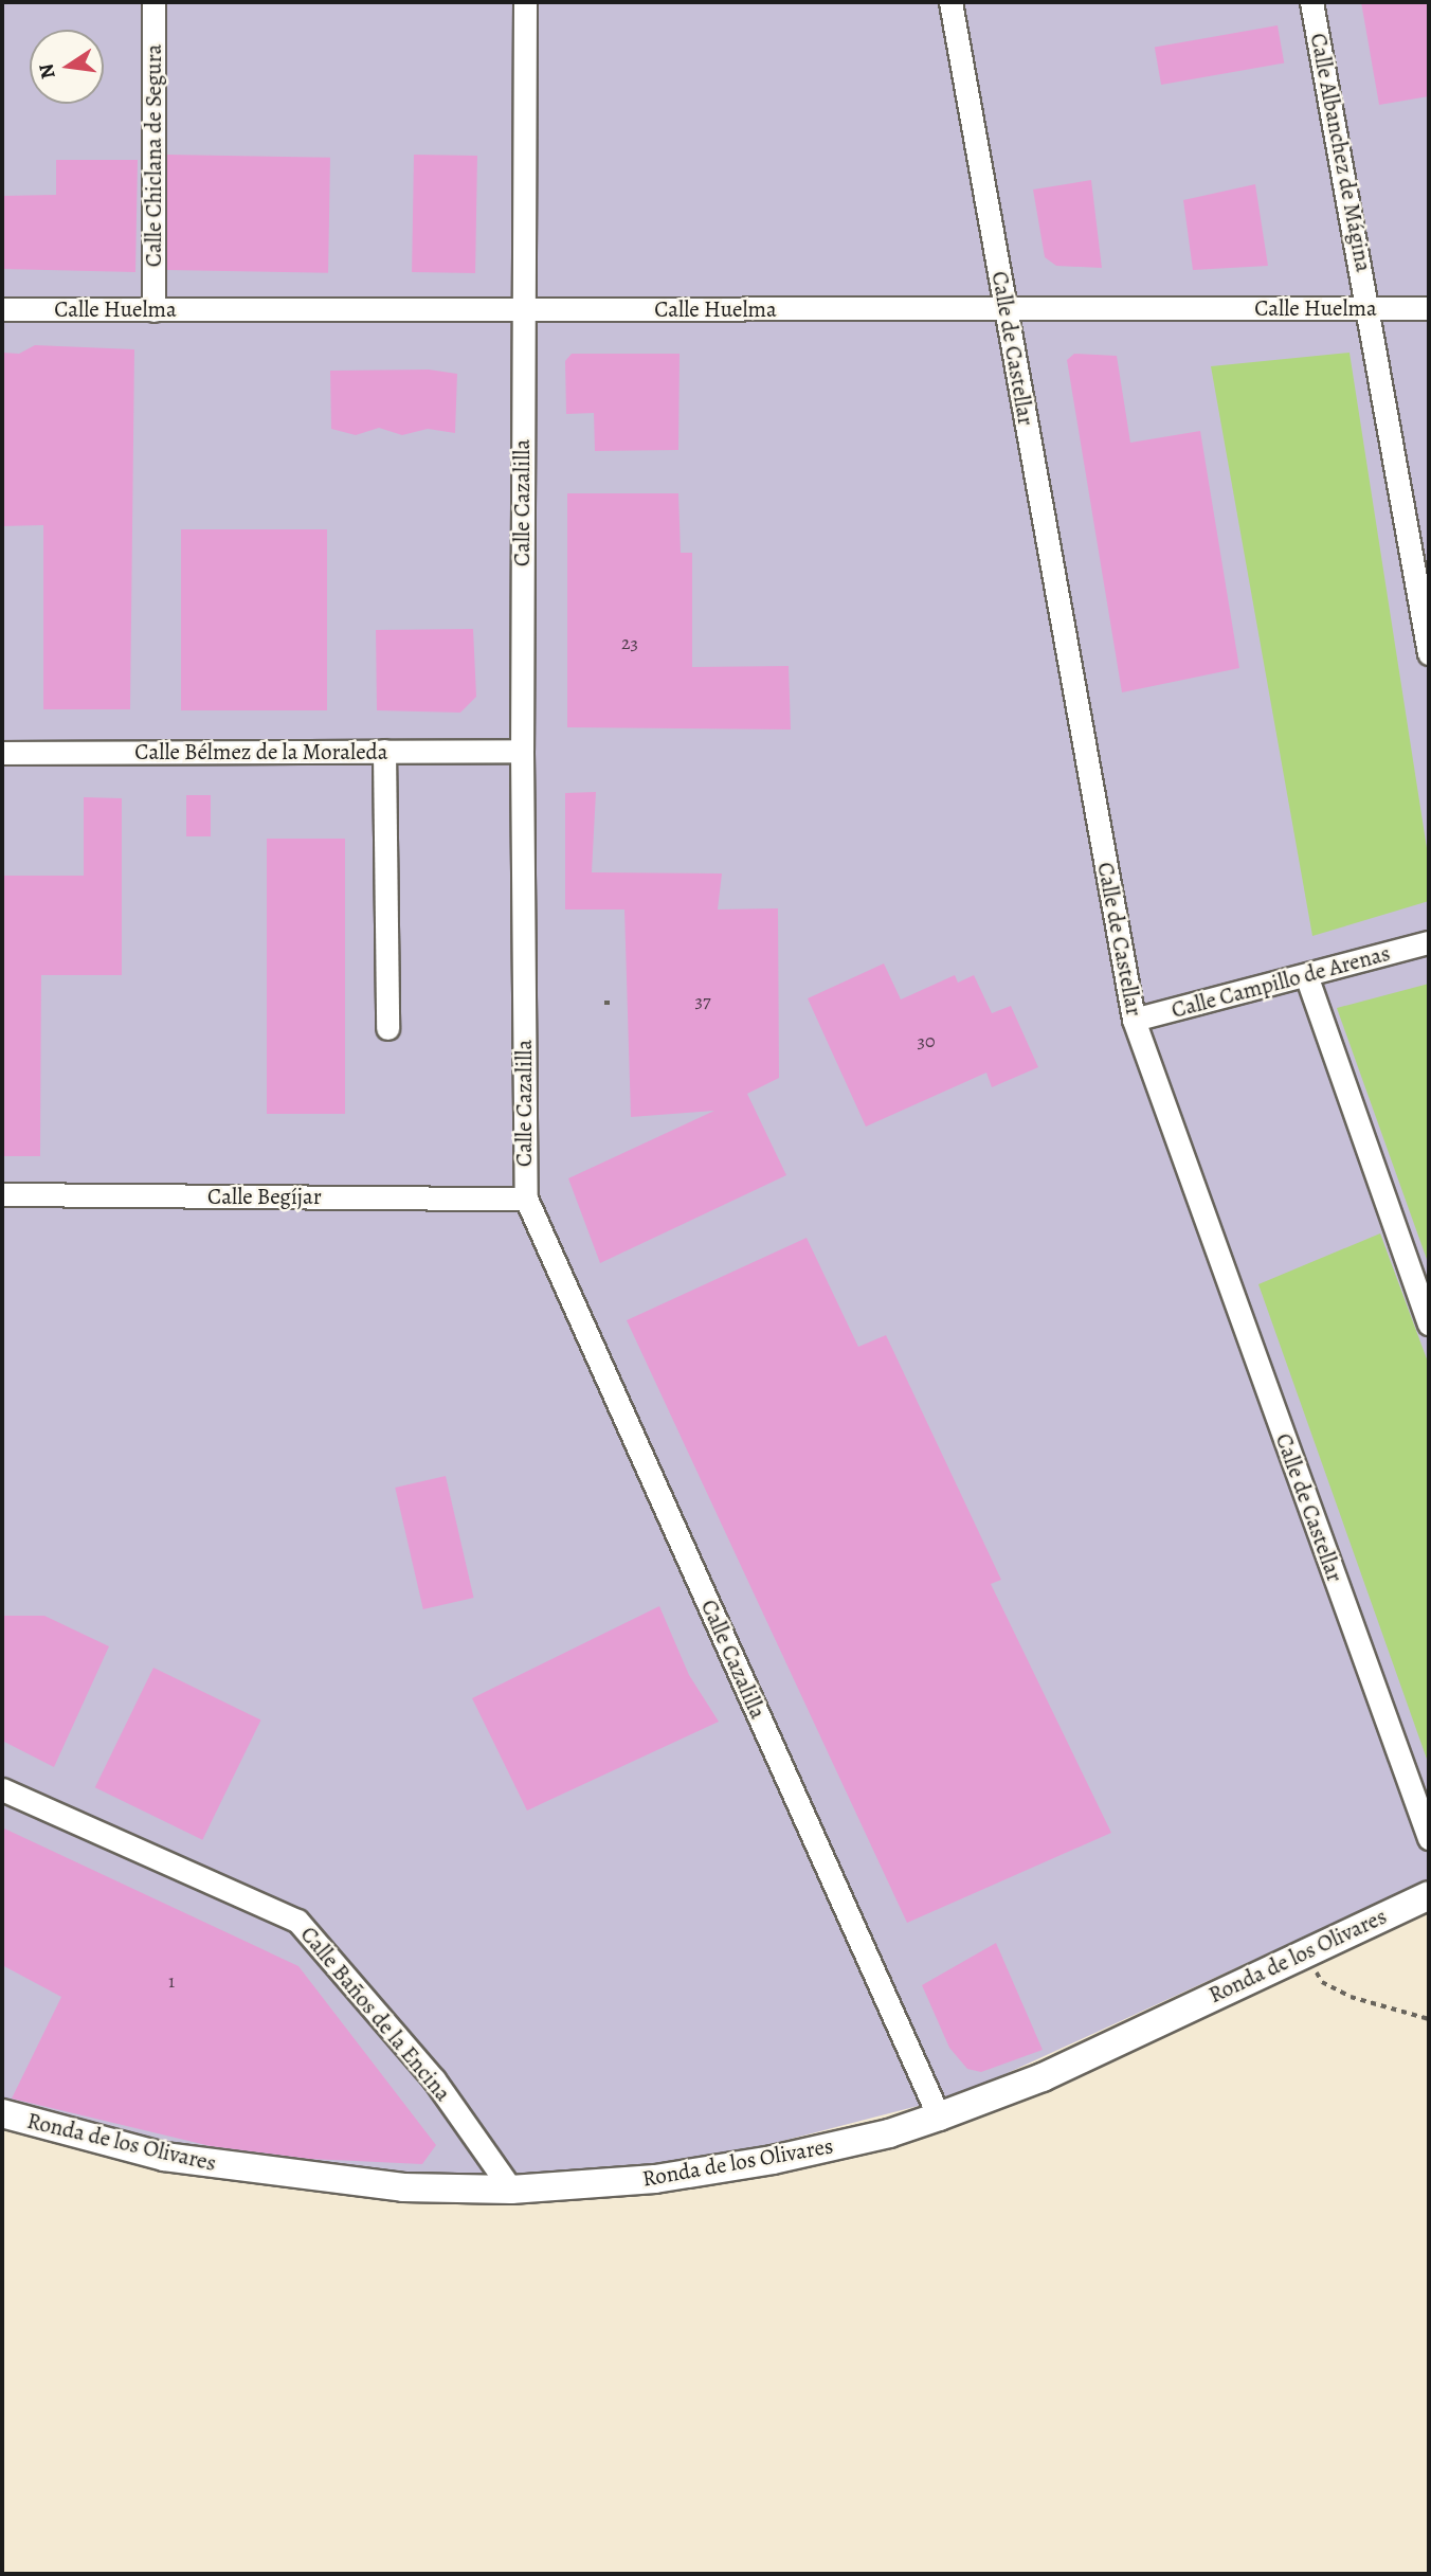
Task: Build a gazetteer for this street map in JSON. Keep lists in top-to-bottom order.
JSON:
{
  "streets": {
    "main road": ["Ronda de los Olivares"],
    "street": [
      "Calle Albanchez de Mágina",
      "Calle Chiclana de Segura",
      "Calle Huelma",
      "Calle de Castellar",
      "Calle Cazalilla",
      "Calle Bélmez de la Moraleda",
      "Calle Campillo de Arenas",
      "Calle Begíjar",
      "Calle Baños de la Encina"
    ]
  },
  "crossings": [
    ["Calle Albanchez de Mágina", "Calle Huelma"],
    ["Calle Chiclana de Segura", "Calle Huelma"],
    ["Calle Huelma", "Calle de Castellar"],
    ["Calle Huelma", "Calle Cazalilla"],
    ["Calle de Castellar", "Calle Campillo de Arenas"],
    ["Calle Cazalilla", "Calle Bélmez de la Moraleda"],
    ["Calle Cazalilla", "Calle Begíjar"],
    ["Calle Cazalilla", "Ronda de los Olivares"],
    ["Ronda de los Olivares", "Calle Baños de la Encina"]
  ],
  "house_numbers": [
    "23",
    "37",
    "30",
    "1"
  ],
  "north": "left"
}
